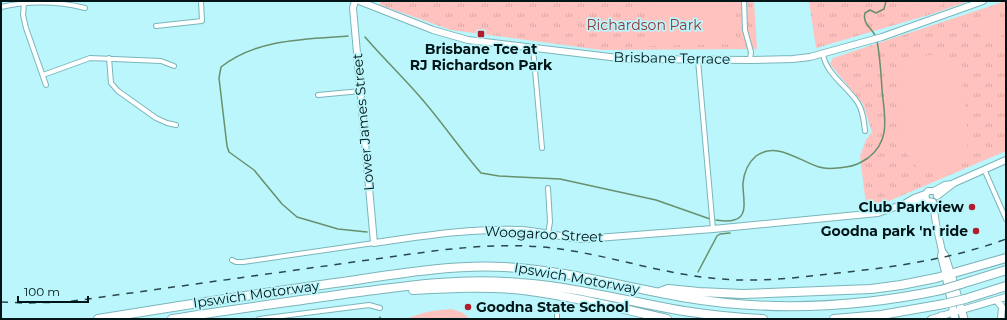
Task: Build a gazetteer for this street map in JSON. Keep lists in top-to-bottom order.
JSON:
{
  "streets": {
    "highway": ["Ipswich Motorway"],
    "main road": ["Brisbane Terrace", "Lower James Street", "Woogaroo Street"]
  },
  "crossings": [
    ["Lower James Street", "Woogaroo Street"]
  ],
  "parks": ["Richardson Park"],
  "places": {
    "transit": ["Brisbane Tce at RJ Richardson Park"],
    "other": ["Club Parkview", "Goodna park 'n' ride", "Goodna State School"]
  },
  "scale_bar": "100 m"
}
